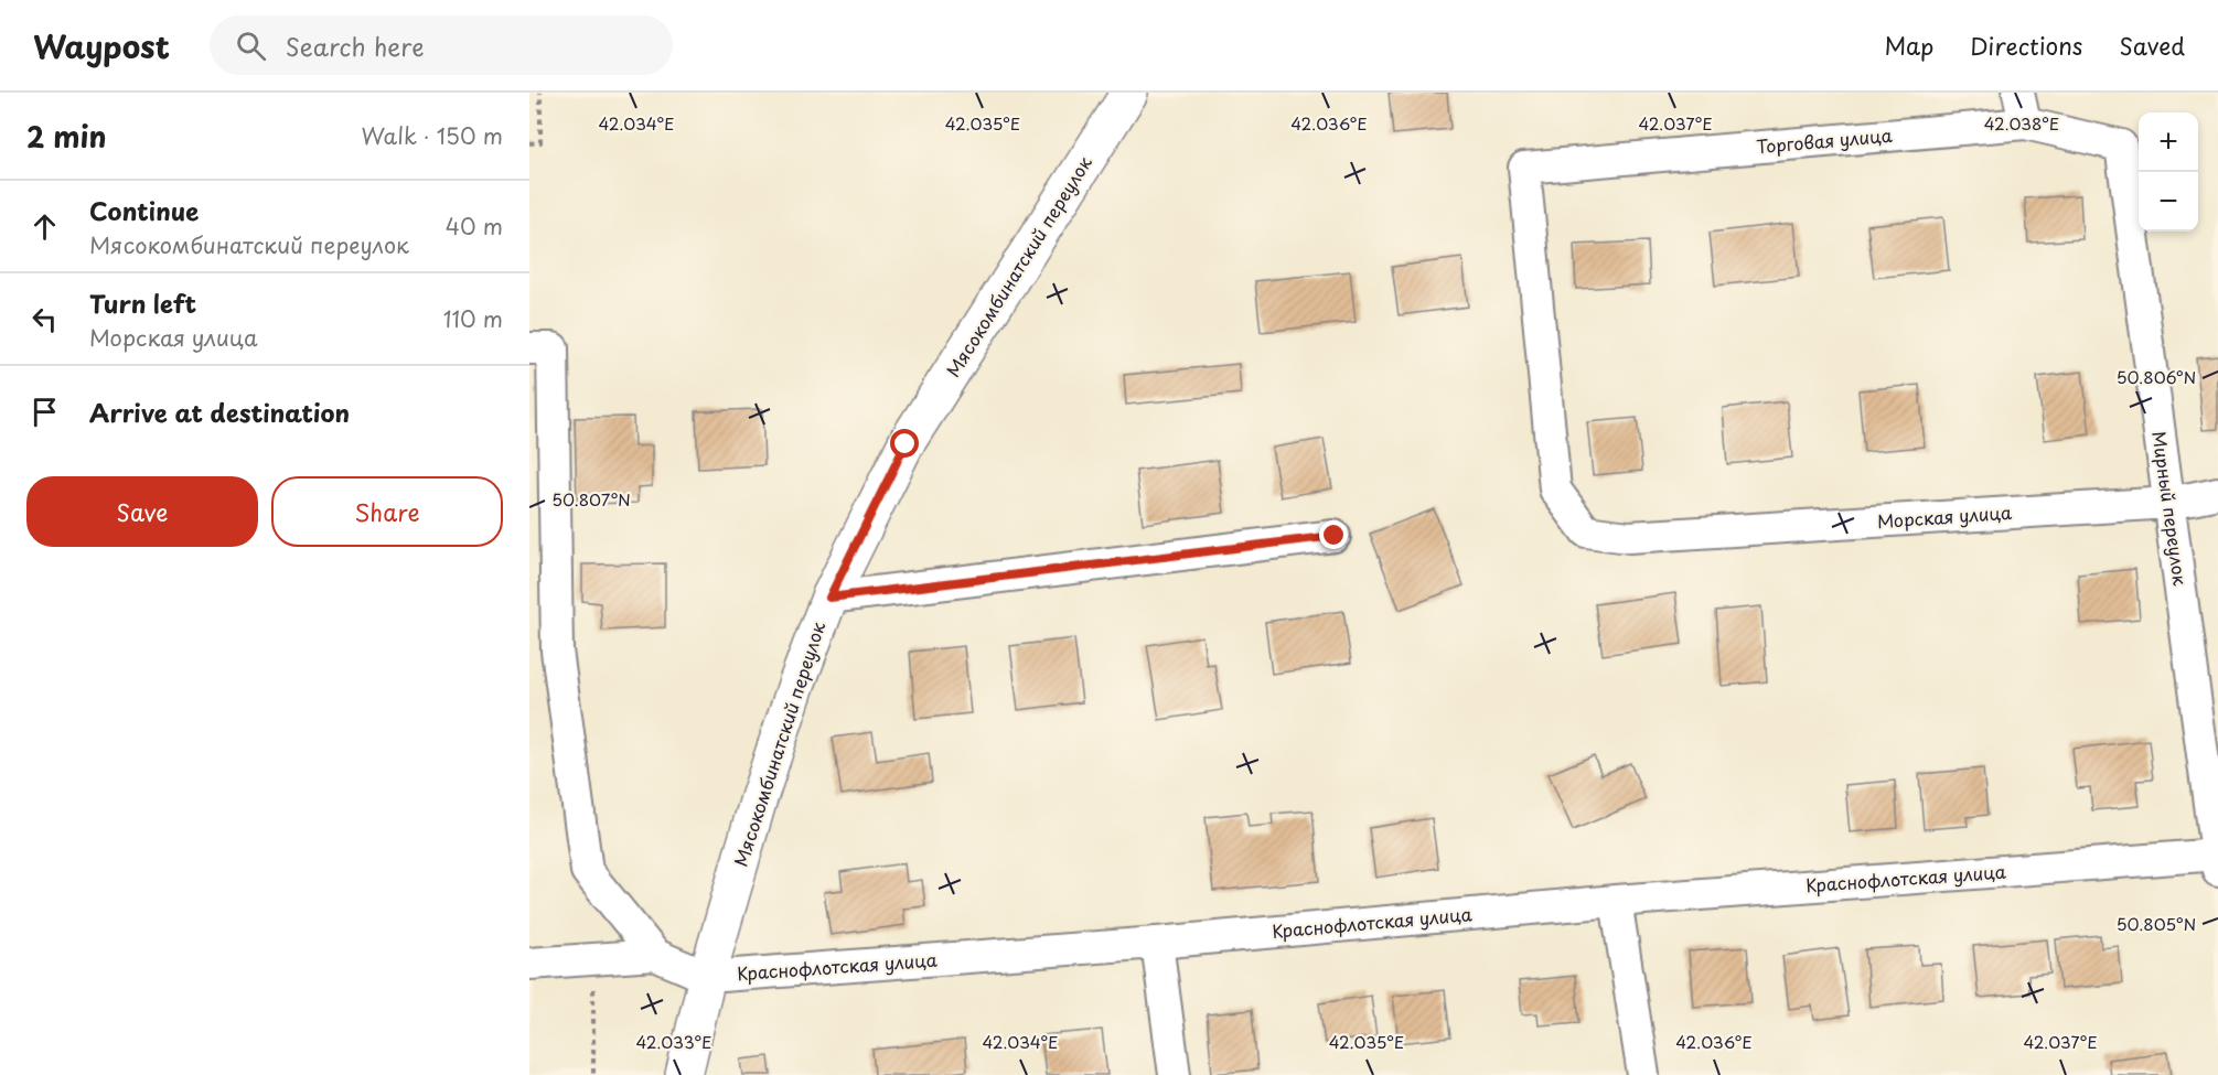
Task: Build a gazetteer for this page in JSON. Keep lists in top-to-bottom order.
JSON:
{
  "streets": {
    "main road": ["Мясокомбинатский переулок"],
    "street": [
      "Торговая улица",
      "Мирный переулок",
      "Морская улица",
      "Краснофлотская улица"
    ]
  },
  "crossings": [
    ["Торговая улица", "Мирный переулок"],
    ["Торговая улица", "Морская улица"],
    ["Мясокомбинатский переулок", "Краснофлотская улица"],
    ["Мирный переулок", "Морская улица"],
    ["Мирный переулок", "Краснофлотская улица"]
  ],
  "page": {
    "header": "Waypost",
    "search": "Search here",
    "nav": ["Map", "Directions", "Saved"],
    "heading": ["2 min", "Walk · 150 m"],
    "map_buttons": ["+", "−"],
    "list": [
      ["Continue", "Мясокомбинатский переулок", "40 m"],
      ["Turn left", "Морская улица", "110 m"],
      "Arrive at destination"
    ],
    "buttons": ["Save", "Share"]
  },
  "coordinates": [
    "42.034°E",
    "42.035°E",
    "42.036°E",
    "42.037°E",
    "42.038°E",
    "50.806°N",
    "50.807°N",
    "50.805°N",
    "42.033°E"
  ]
}
